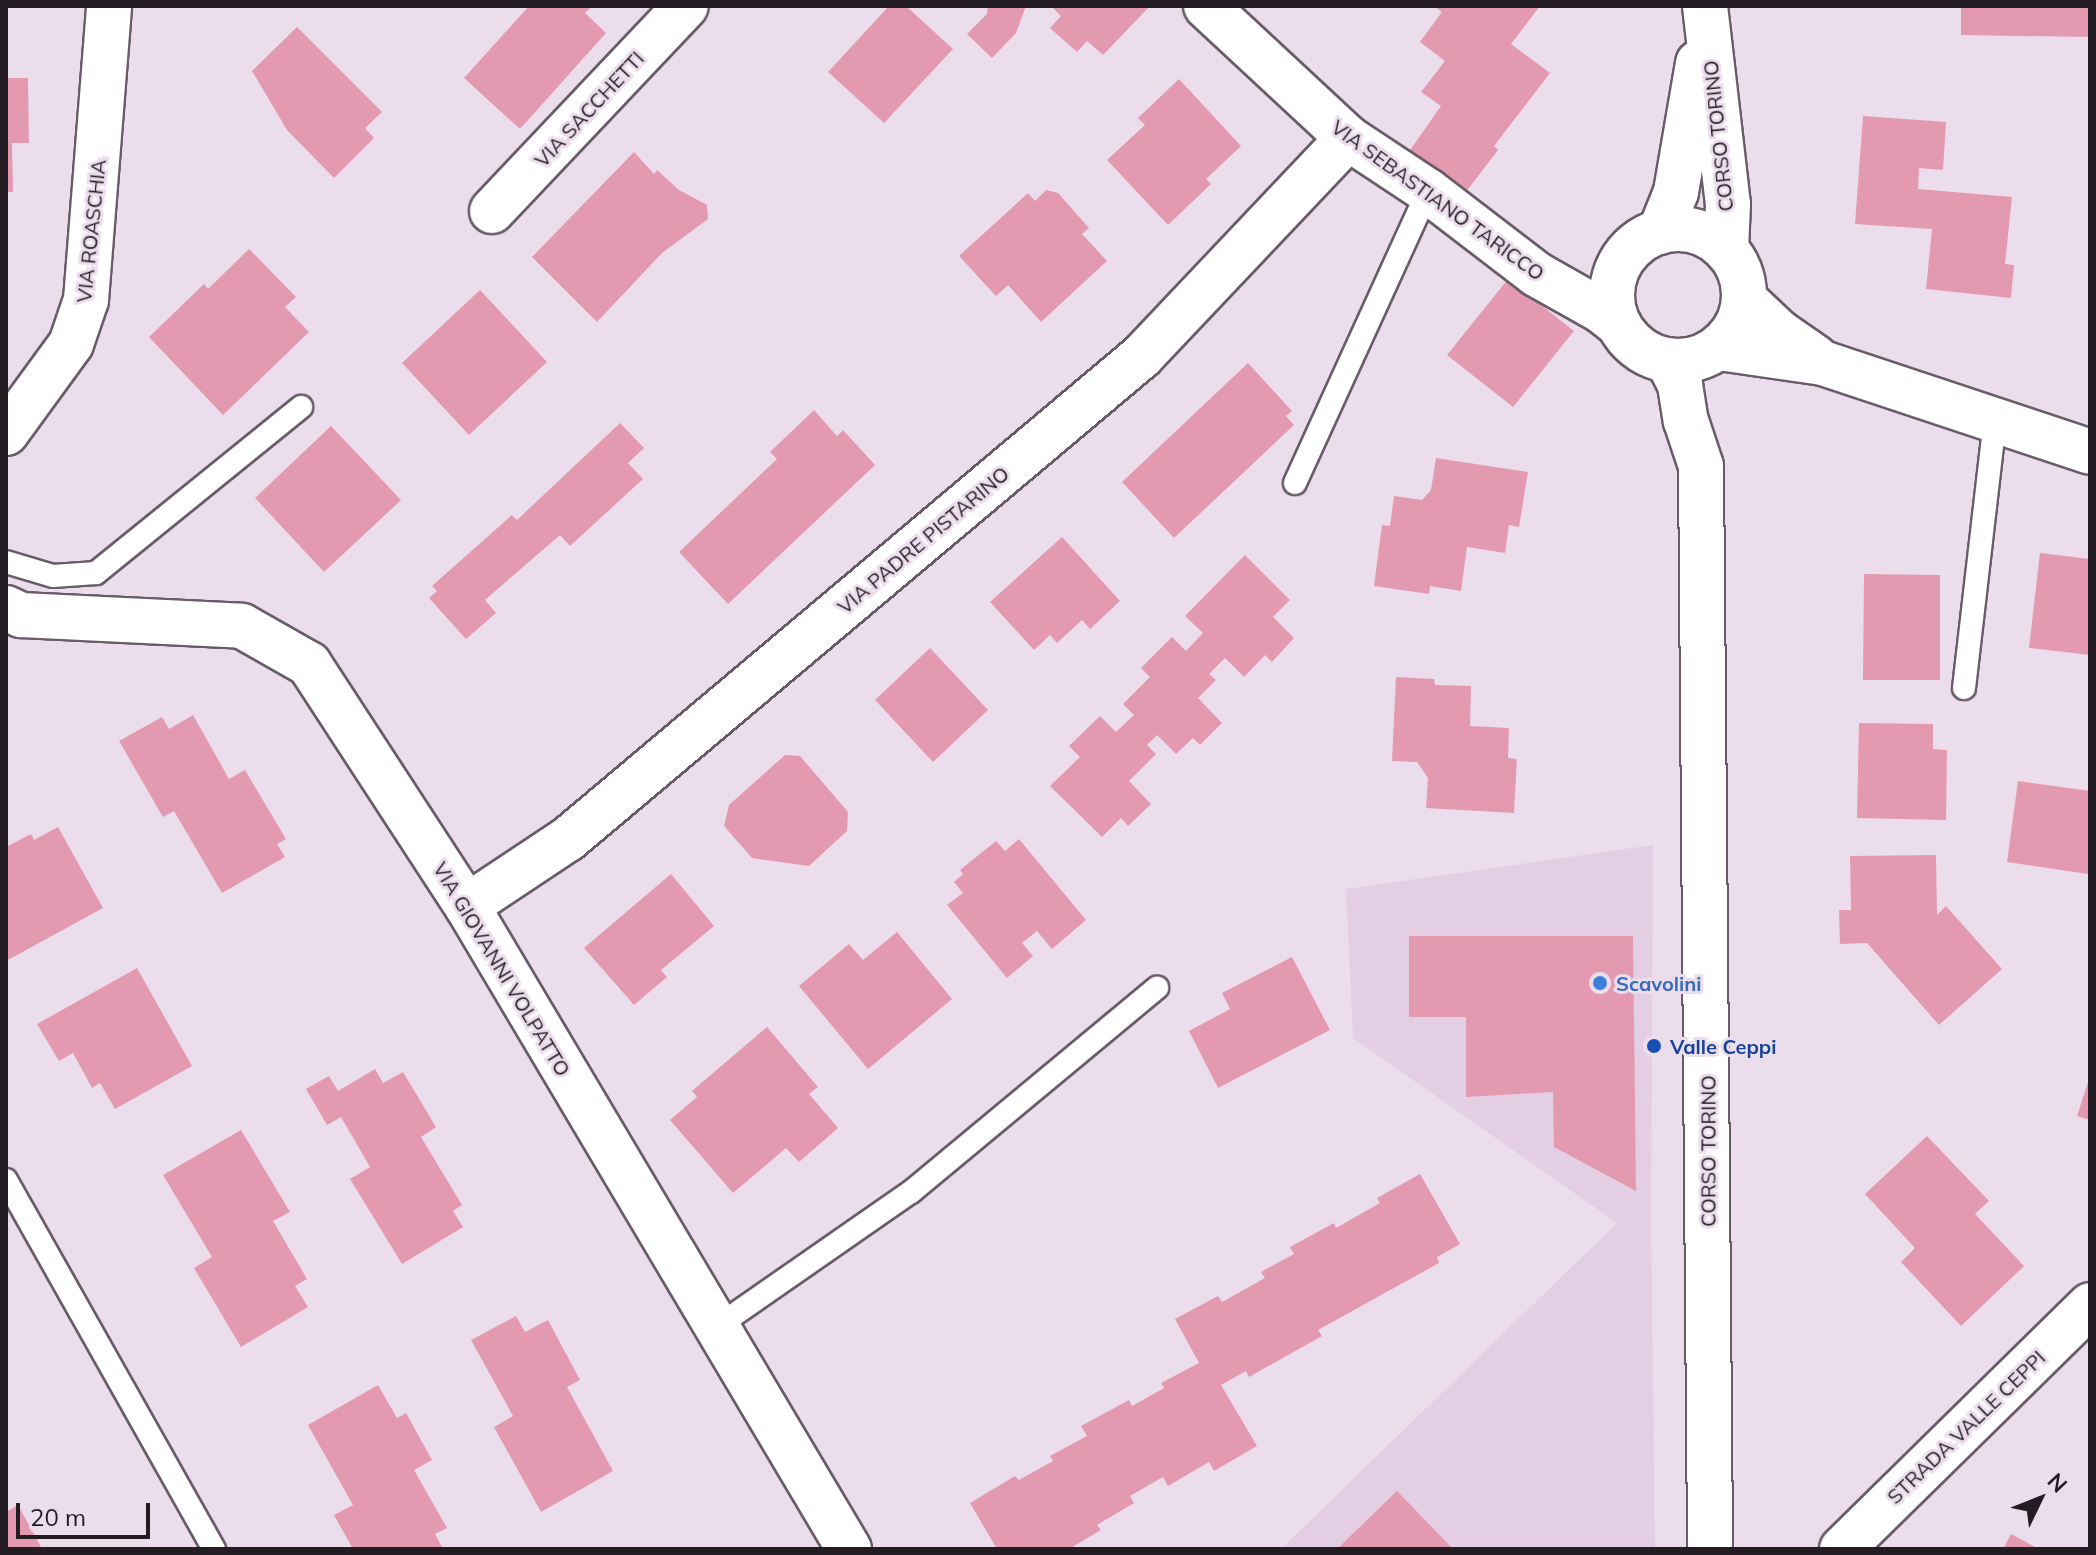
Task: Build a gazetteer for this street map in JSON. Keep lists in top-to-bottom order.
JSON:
{
  "streets": {
    "street": [
      "VIA SACCHETTI",
      "CORSO TORINO",
      "VIA SEBASTIANO TARICCO",
      "VIA ROASCHIA",
      "VIA PADRE PISTARINO",
      "VIA GIOVANNI VOLPATTO",
      "STRADA VALLE CEPPI"
    ]
  },
  "crossings": [
    ["CORSO TORINO", "VIA SEBASTIANO TARICCO"],
    ["VIA SEBASTIANO TARICCO", "VIA PADRE PISTARINO"],
    ["VIA PADRE PISTARINO", "VIA GIOVANNI VOLPATTO"]
  ],
  "places": ["Scavolini", "Valle Ceppi"],
  "scale_bar": "20 m",
  "north": "top right"
}
